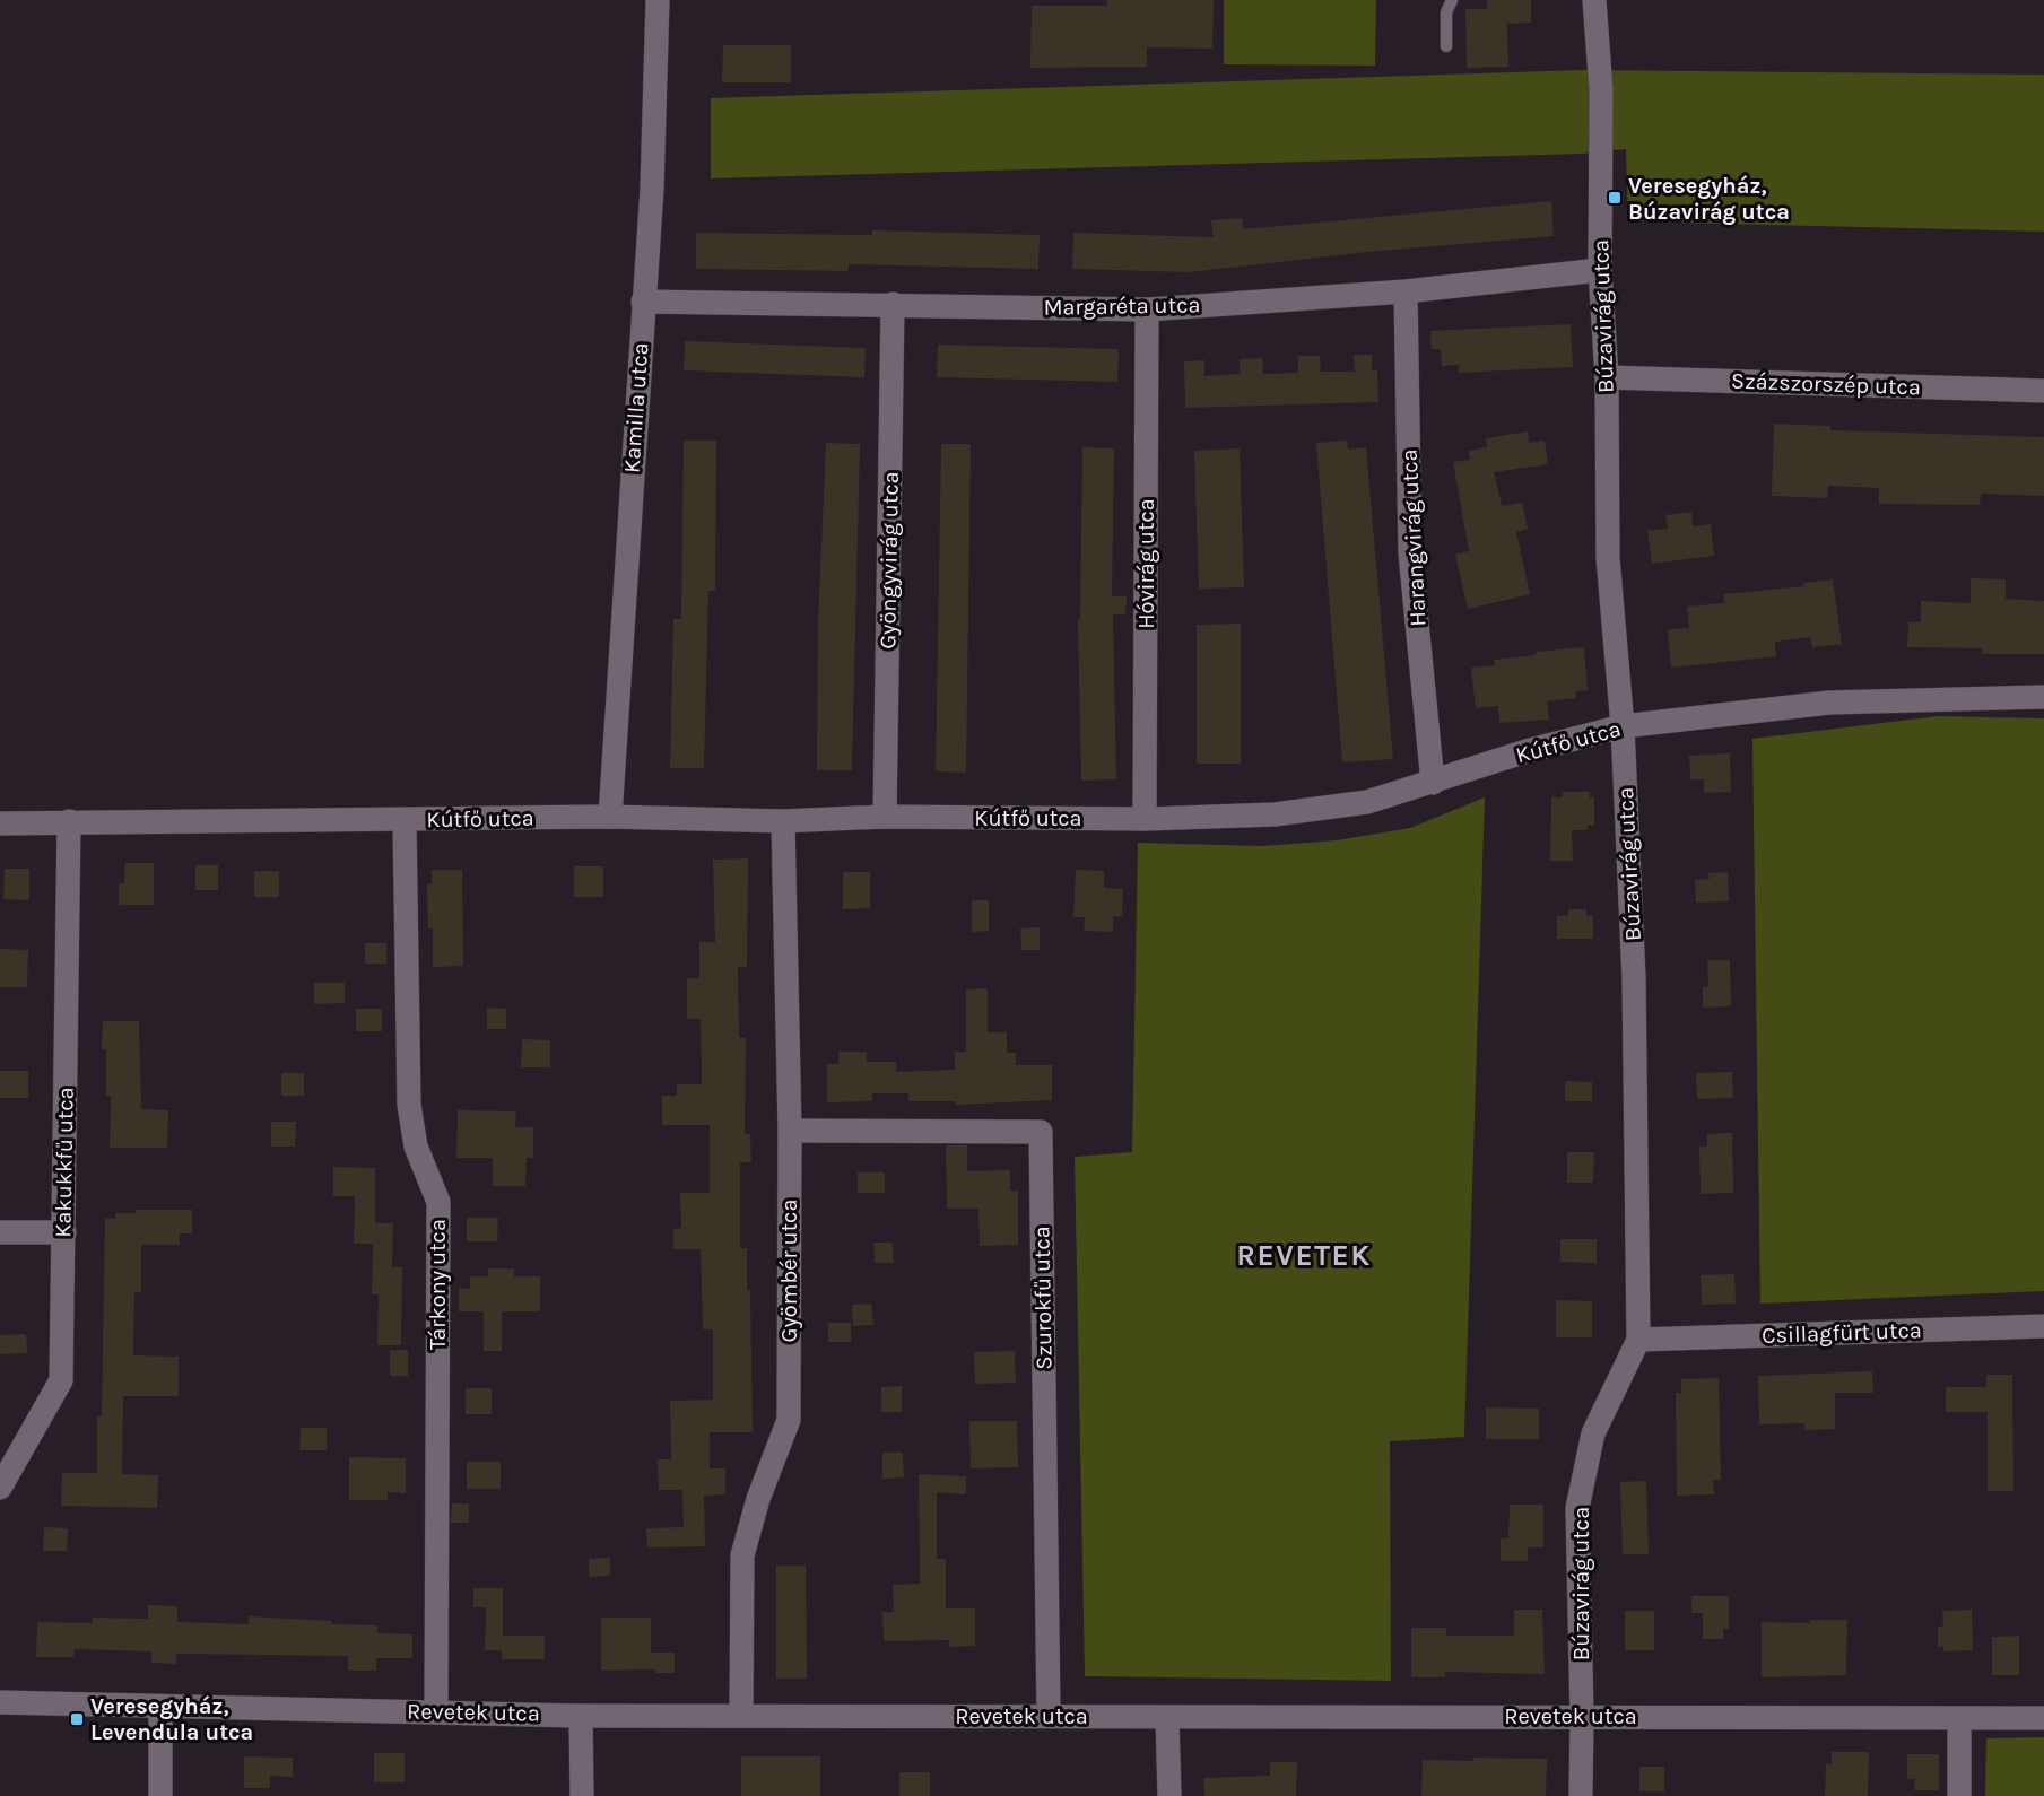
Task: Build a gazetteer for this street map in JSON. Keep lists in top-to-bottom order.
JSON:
{
  "streets": {
    "street": [
      "Margaréta utca",
      "Búzavirág utca",
      "Százszorszép utca",
      "Kamilla utca",
      "Harangvirág utca",
      "Gyöngyvirág utca",
      "Hóvirág utca",
      "Kútfő utca",
      "Kakukkfű utca",
      "Gyömbér utca",
      "Tárkony utca",
      "Szurokfű utca",
      "Csillagfürt utca",
      "Revetek utca"
    ]
  },
  "crossings": [
    ["Margaréta utca", "Búzavirág utca"],
    ["Margaréta utca", "Kamilla utca"],
    ["Margaréta utca", "Harangvirág utca"],
    ["Margaréta utca", "Gyöngyvirág utca"],
    ["Margaréta utca", "Hóvirág utca"],
    ["Búzavirág utca", "Százszorszép utca"],
    ["Búzavirág utca", "Kútfő utca"],
    ["Búzavirág utca", "Csillagfürt utca"],
    ["Búzavirág utca", "Revetek utca"],
    ["Kamilla utca", "Kútfő utca"],
    ["Harangvirág utca", "Kútfő utca"],
    ["Gyöngyvirág utca", "Kútfő utca"],
    ["Hóvirág utca", "Kútfő utca"],
    ["Kútfő utca", "Kakukkfű utca"],
    ["Kútfő utca", "Gyömbér utca"],
    ["Kútfő utca", "Tárkony utca"],
    ["Gyömbér utca", "Szurokfű utca"],
    ["Gyömbér utca", "Revetek utca"],
    ["Tárkony utca", "Revetek utca"],
    ["Szurokfű utca", "Revetek utca"]
  ],
  "districts": ["REVETEK"],
  "places": {
    "transit": ["Veresegyház, Búzavirág utca", "Veresegyház, Levendula utca"]
  }
}
